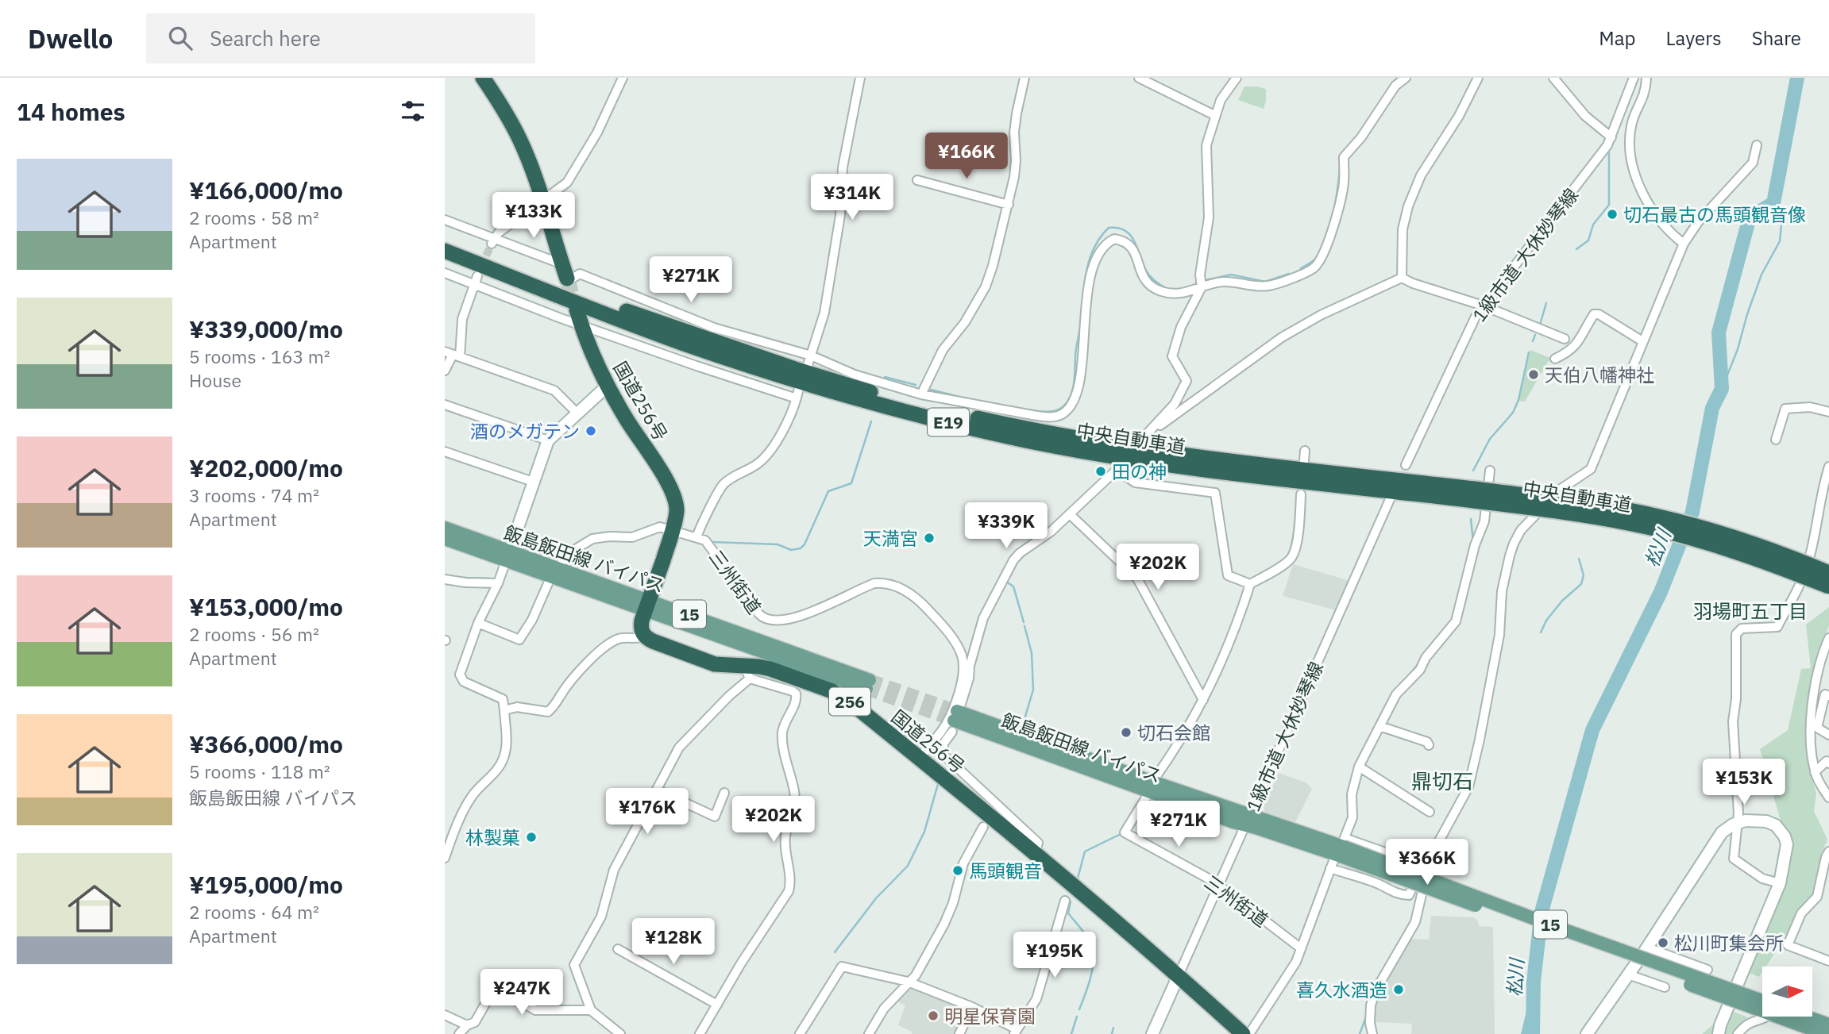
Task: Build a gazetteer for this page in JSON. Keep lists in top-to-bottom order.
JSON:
{
  "streets": {
    "highway": [
      "国道256号",
      "E19",
      "中央自動車道",
      "256"
    ],
    "main road": ["飯島飯田線 バイパス", "15"],
    "street": ["1級市道 大休妙琴線", "三州街道"]
  },
  "crossings": [
    ["1級市道 大休妙琴線", "国道256号"],
    ["1級市道 大休妙琴線", "飯島飯田線 バイパス"],
    ["1級市道 大休妙琴線", "三州街道"],
    ["国道256号", "飯島飯田線 バイパス"],
    ["国道256号", "三州街道"],
    ["飯島飯田線 バイパス", "三州街道"]
  ],
  "districts": ["羽場町五丁目", "鼎切石"],
  "water": ["松川"],
  "places": [
    "切石最古の馬頭観音像",
    "天伯八幡神社",
    "酒のメガテン",
    "田の神",
    "天満宮",
    "切石会館",
    "林製菓",
    "馬頭観音",
    "松川町集会所",
    "喜久水酒造",
    "明星保育園"
  ],
  "north": "right",
  "page": {
    "header": "Dwello",
    "search": "Search here",
    "nav": ["Map", "Layers", "Share"],
    "heading": "14 homes",
    "price": [
      "¥166K",
      "¥314K",
      "¥133K",
      "¥271K",
      "¥339K",
      "¥202K",
      "¥153K",
      "¥176K",
      "¥202K",
      "¥271K",
      "¥366K",
      "¥128K",
      "¥195K",
      "¥247K"
    ],
    "list": [
      {
        "name": "¥166,000/mo",
        "note": "2 rooms · 58 m² · Apartment"
      },
      {
        "name": "¥339,000/mo",
        "note": "5 rooms · 163 m² · House"
      },
      {
        "name": "¥202,000/mo",
        "note": "3 rooms · 74 m² · Apartment"
      },
      {
        "name": "¥153,000/mo",
        "note": "2 rooms · 56 m² · Apartment"
      },
      {
        "name": "¥366,000/mo",
        "note": "5 rooms · 118 m² · 飯島飯田線 バイパス"
      },
      {
        "name": "¥195,000/mo",
        "note": "2 rooms · 64 m² · Apartment"
      }
    ]
  }
}
